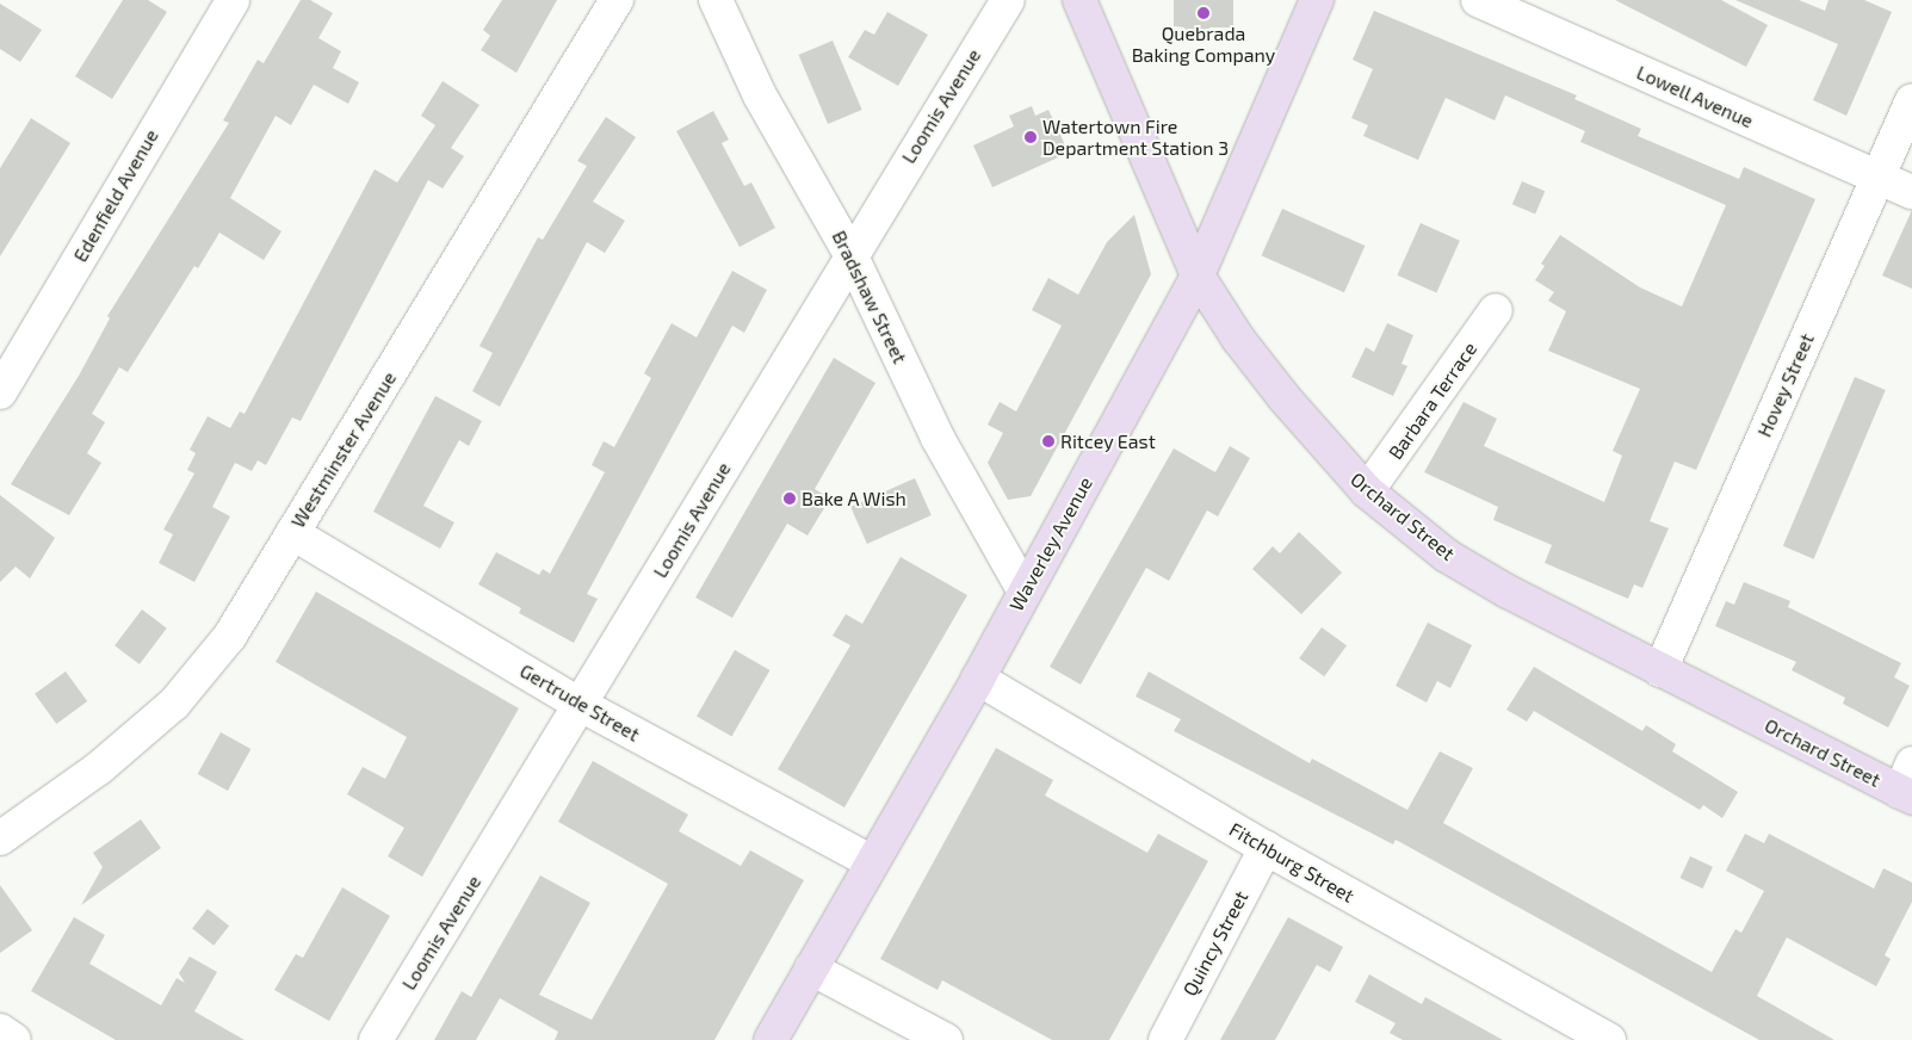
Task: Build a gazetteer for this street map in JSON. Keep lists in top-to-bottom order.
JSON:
{
  "streets": {
    "main road": ["Orchard Street", "Waverley Avenue"],
    "street": [
      "Lowell Avenue",
      "Loomis Avenue",
      "Edenfield Avenue",
      "Bradshaw Street",
      "Hovey Street",
      "Barbara Terrace",
      "Westminster Avenue",
      "Gertrude Street",
      "Fitchburg Street",
      "Quincy Street"
    ]
  },
  "crossings": [
    ["Lowell Avenue", "Hovey Street"],
    ["Loomis Avenue", "Bradshaw Street"],
    ["Loomis Avenue", "Gertrude Street"],
    ["Bradshaw Street", "Waverley Avenue"],
    ["Hovey Street", "Orchard Street"],
    ["Barbara Terrace", "Orchard Street"],
    ["Westminster Avenue", "Gertrude Street"],
    ["Orchard Street", "Waverley Avenue"],
    ["Waverley Avenue", "Gertrude Street"],
    ["Waverley Avenue", "Fitchburg Street"],
    ["Fitchburg Street", "Quincy Street"]
  ],
  "places": [
    "Quebrada Baking Company",
    "Watertown Fire Department Station 3",
    "Ritcey East",
    "Bake A Wish"
  ]
}
